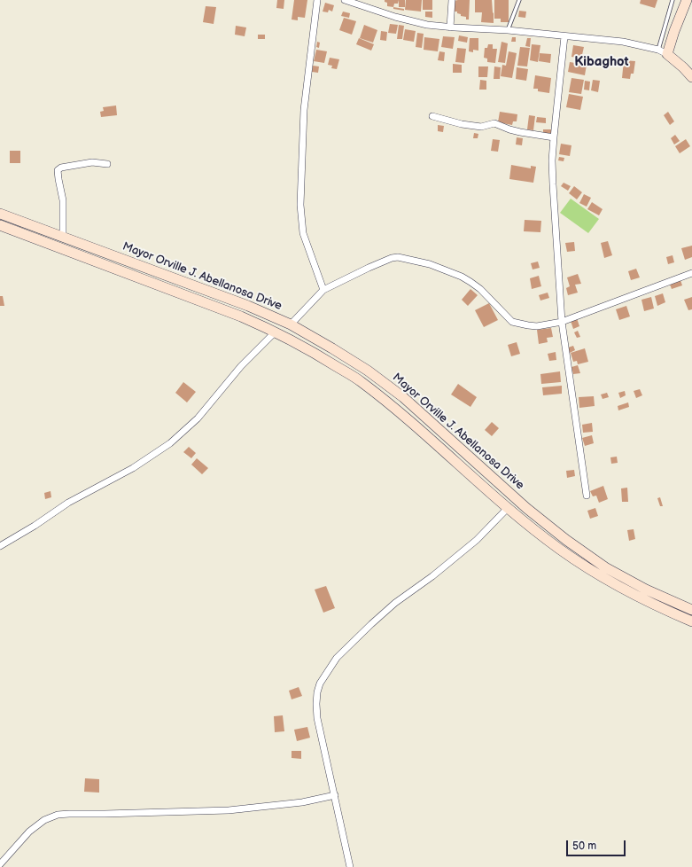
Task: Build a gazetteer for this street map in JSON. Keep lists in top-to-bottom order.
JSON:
{
  "streets": {
    "main road": ["Mayor Orville J. Abellanosa Drive"]
  },
  "districts": ["Kibaghot"],
  "scale_bar": "50 m"
}
